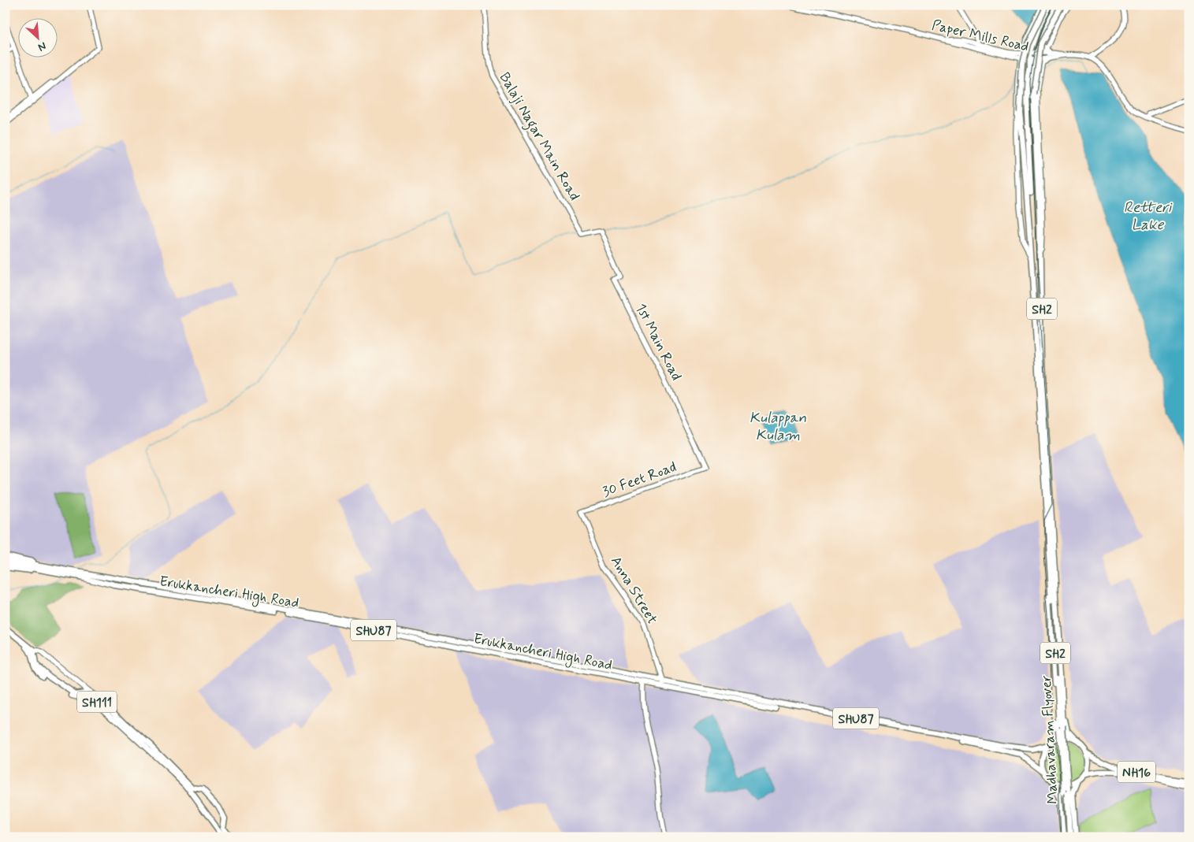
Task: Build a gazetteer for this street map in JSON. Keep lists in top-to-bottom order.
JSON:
{
  "streets": {
    "main road": [
      "Paper Mills Road",
      "Balaji Nagar Main Road",
      "SH2",
      "1st Main Road",
      "30 Feet Road",
      "Anna Street",
      "Erukkancheri High Road",
      "SHU87",
      "SH111",
      "Madhavaram Flyover",
      "NH16"
    ]
  },
  "crossings": [
    ["Balaji Nagar Main Road", "1st Main Road"],
    ["SH2", "Madhavaram Flyover"],
    ["1st Main Road", "30 Feet Road"],
    ["30 Feet Road", "Anna Street"],
    ["Anna Street", "SHU87"],
    ["Erukkancheri High Road", "SHU87"],
    ["Erukkancheri High Road", "NH16"],
    ["SHU87", "NH16"]
  ],
  "water": ["Retteri Lake", "Kulappan Kulam"],
  "north": "bottom right"
}
